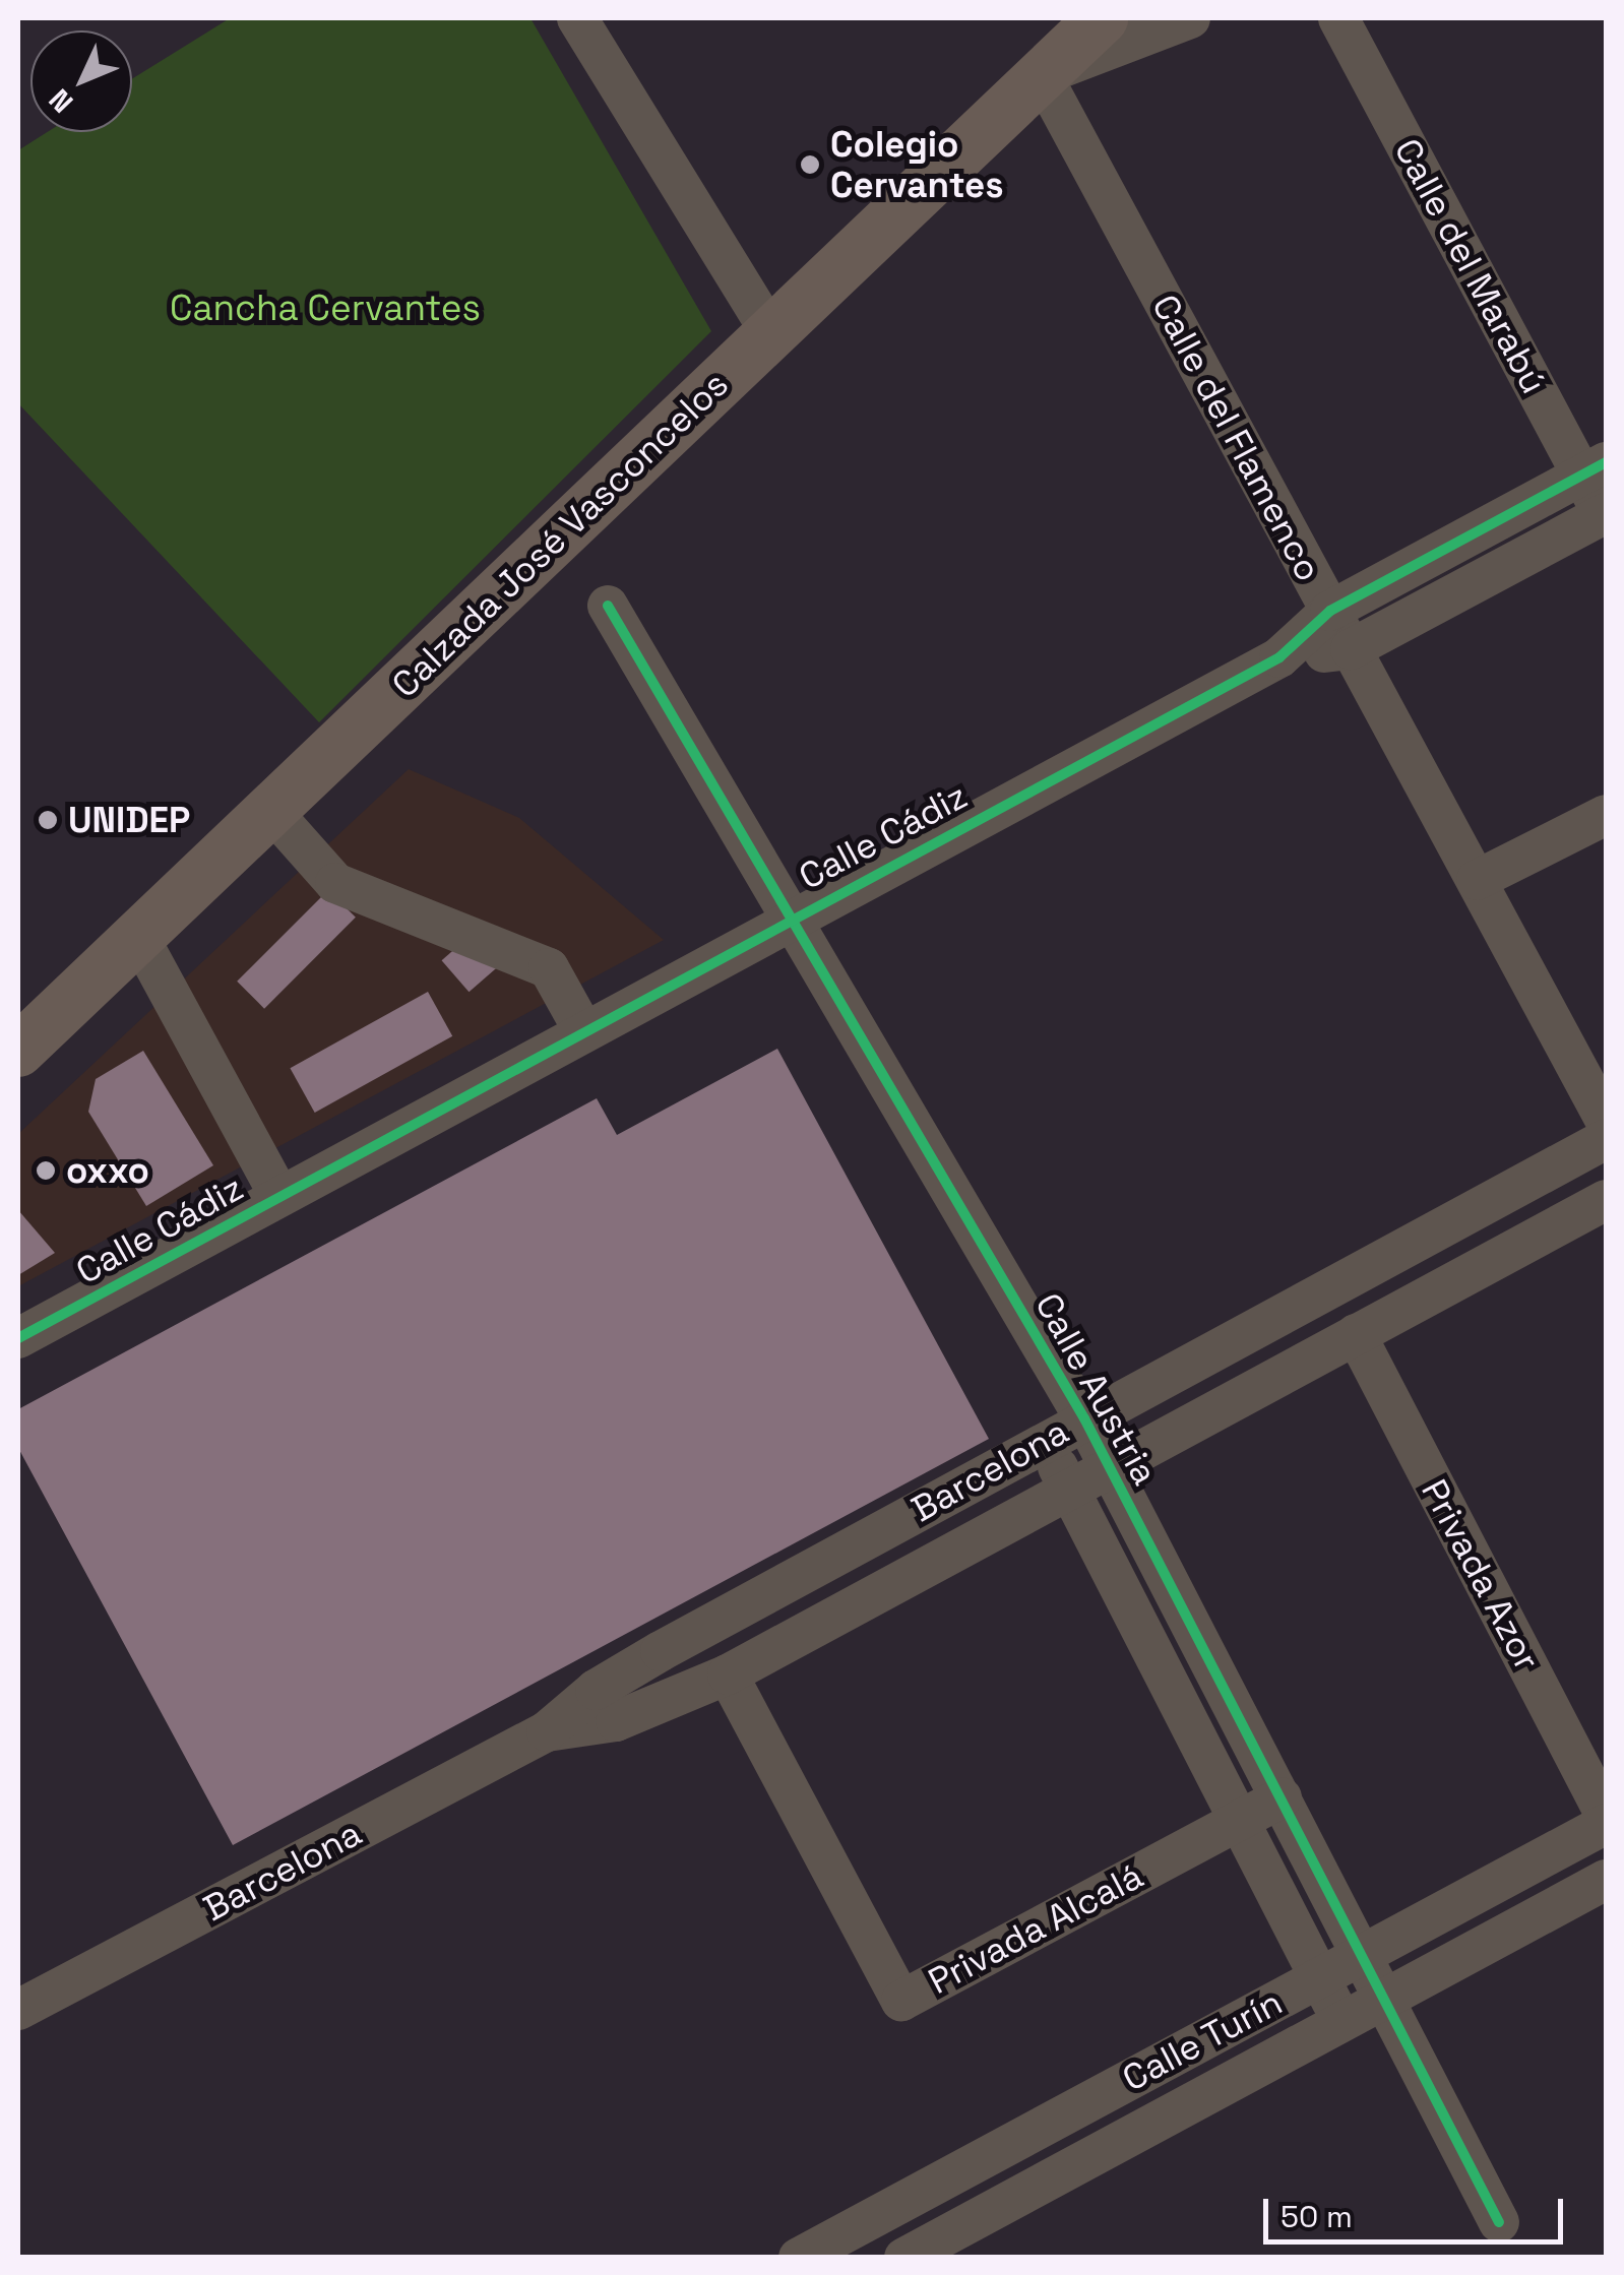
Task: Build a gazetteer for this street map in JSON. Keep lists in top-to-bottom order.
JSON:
{
  "streets": {
    "main road": ["Calzada José Vasconcelos"],
    "street": [
      "Calle del Marabú",
      "Calle del Flamenco",
      "Calle Cádiz",
      "Calle Austria",
      "Barcelona",
      "Privada Azor",
      "Privada Alcalá",
      "Calle Turín"
    ]
  },
  "crossings": [
    ["Calle del Marabú", "Calle Cádiz"],
    ["Calle del Flamenco", "Calzada José Vasconcelos"],
    ["Calle del Flamenco", "Calle Cádiz"],
    ["Calle del Flamenco", "Barcelona"],
    ["Calle Cádiz", "Calle Austria"],
    ["Calle Austria", "Barcelona"],
    ["Calle Austria", "Privada Alcalá"],
    ["Calle Austria", "Calle Turín"],
    ["Barcelona", "Privada Azor"],
    ["Barcelona", "Privada Alcalá"],
    ["Privada Azor", "Calle Turín"]
  ],
  "parks": ["Cancha Cervantes"],
  "places": ["Colegio Cervantes", "UNIDEP", "oxxo"],
  "scale_bar": "50 m",
  "north": "bottom left"
}
